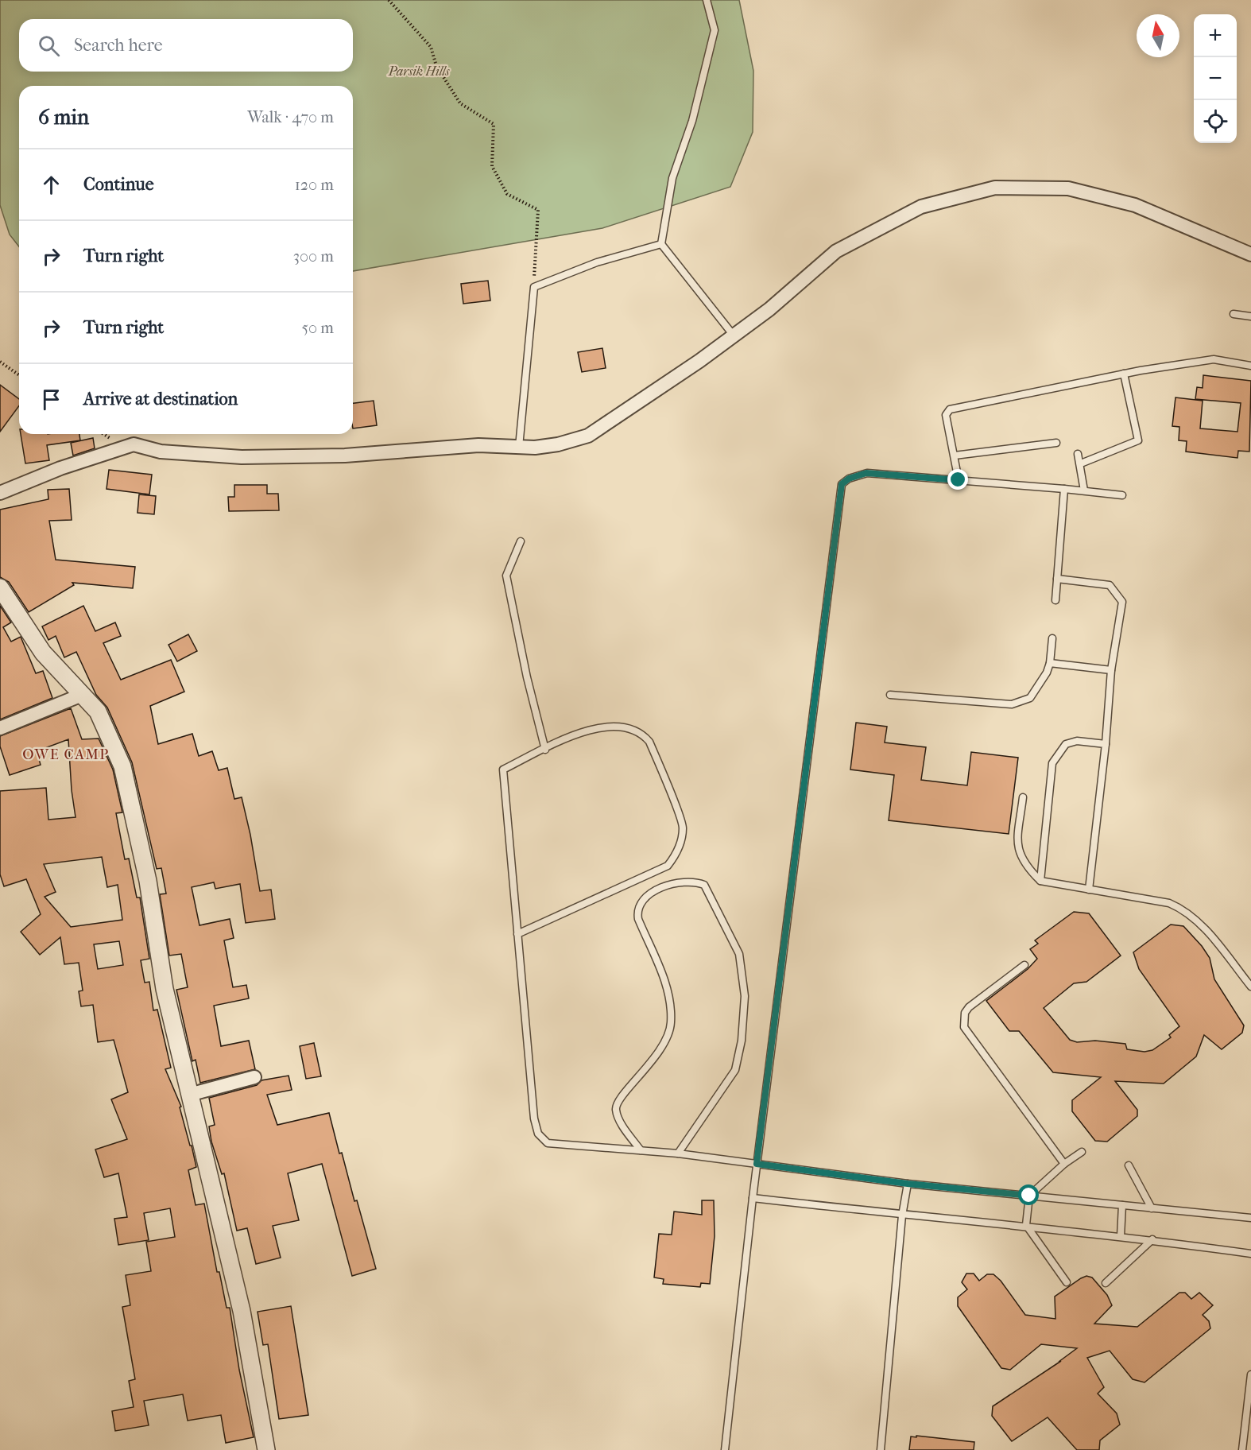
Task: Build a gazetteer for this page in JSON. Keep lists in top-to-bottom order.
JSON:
{
  "districts": ["OWE CAMP"],
  "parks": ["Parsik Hills"],
  "north": "top",
  "page": {
    "map_buttons": ["+", "−"],
    "search": "Search here",
    "heading": ["6 min", "Walk · 470 m"],
    "list": [
      ["Continue", "120 m"],
      ["Turn right", "300 m"],
      ["Turn right", "50 m"],
      "Arrive at destination"
    ]
  }
}
